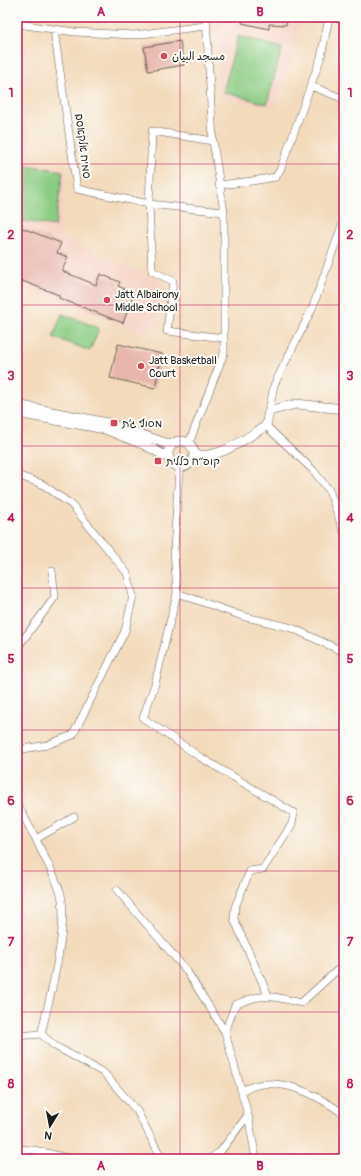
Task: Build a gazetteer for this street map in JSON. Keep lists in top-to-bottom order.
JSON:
{
  "streets": {
    "street": ["סמיח אלקאסם"]
  },
  "places": {
    "other": ["مسجد البيان", "Jatt Albairony Middle School", "Jatt Basketball Court"],
    "transit": ["מסוף ג׳ת", "קופ״ח כללית"]
  },
  "north": "bottom",
  "grid": {
    "columns": ["A", "B"],
    "rows": [
      "1",
      "2",
      "3",
      "4",
      "5",
      "6",
      "7",
      "8"
    ]
  }
}
